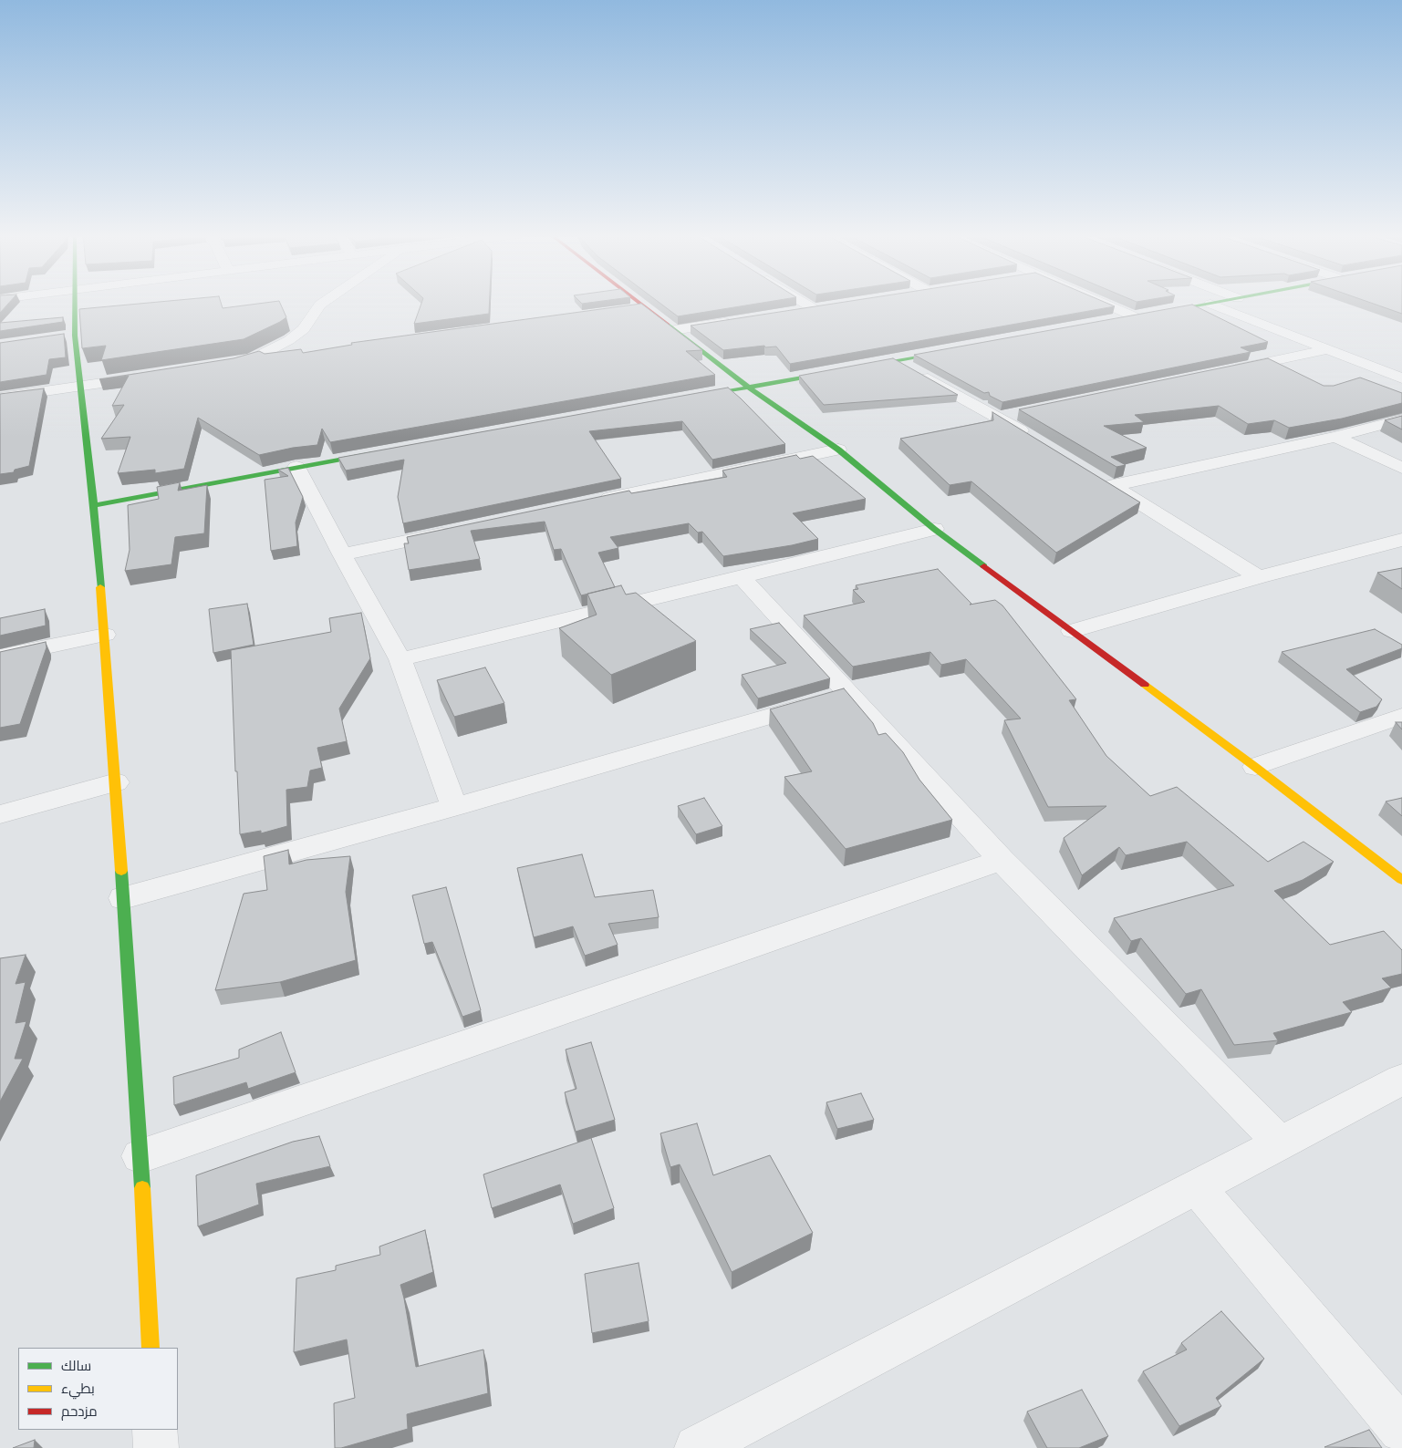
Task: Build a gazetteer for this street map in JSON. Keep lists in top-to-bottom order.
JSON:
{
  "legend": ["سالك", "بطيء", "مزدحم"]
}
